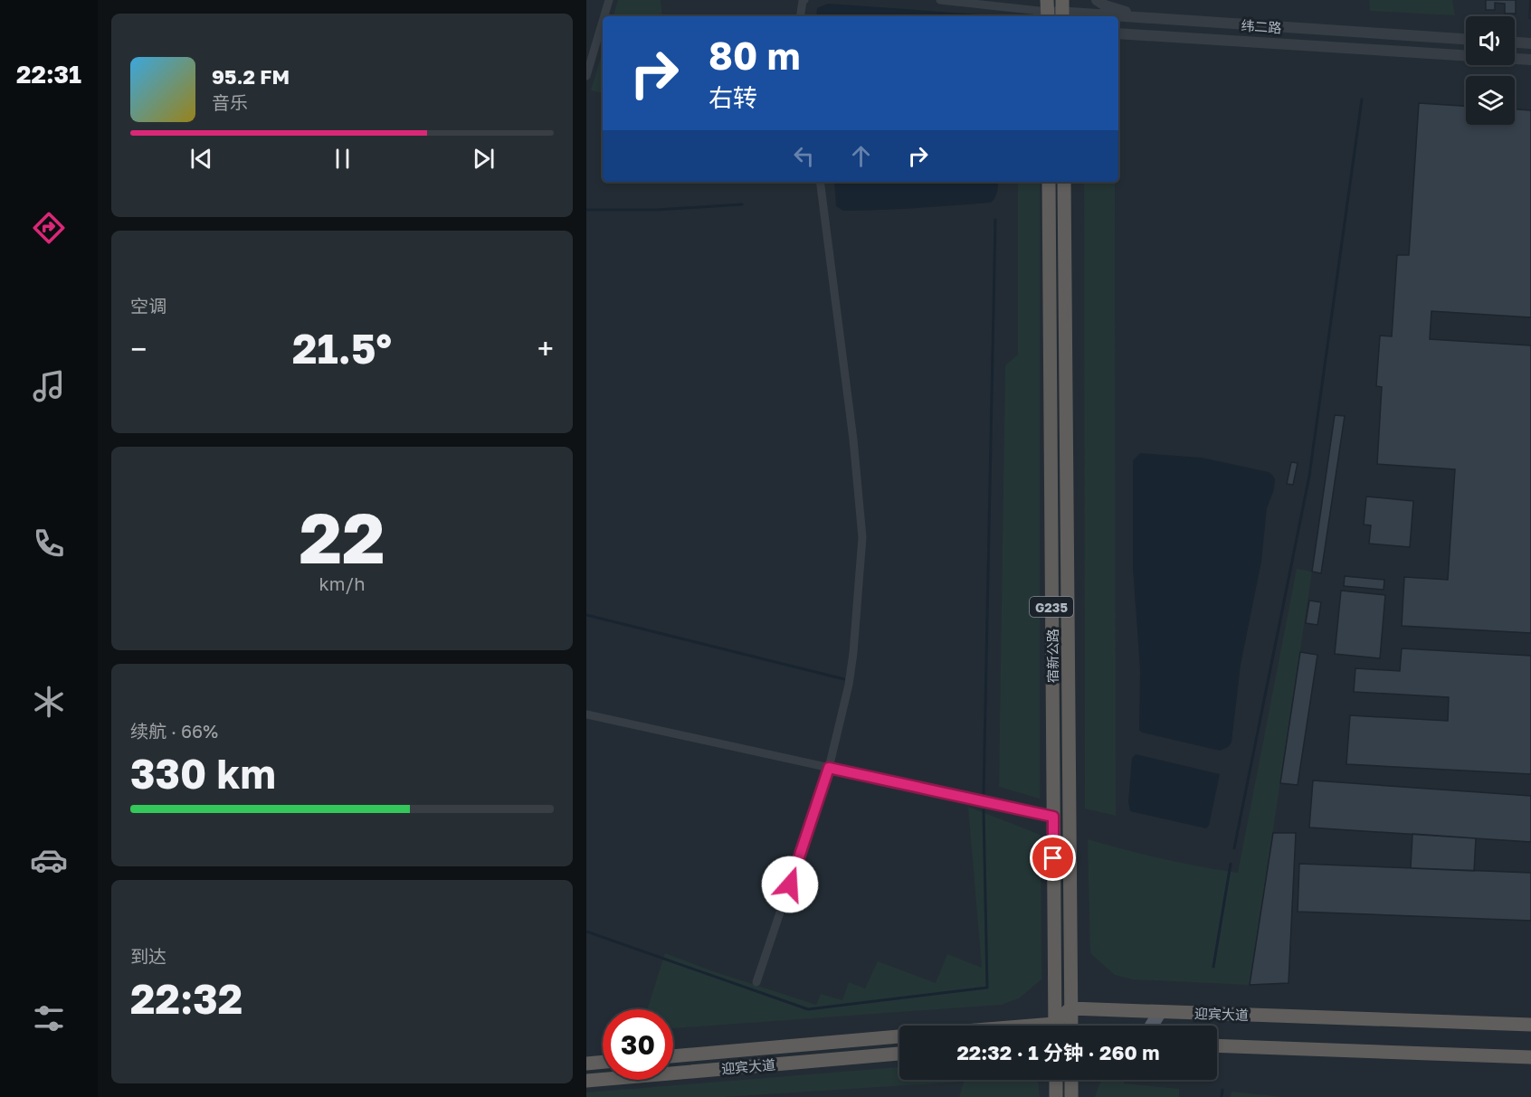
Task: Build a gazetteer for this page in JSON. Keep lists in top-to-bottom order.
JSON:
{
  "streets": {
    "highway": ["G235", "宿新公路", "迎宾大道"],
    "street": ["纬二路"]
  },
  "crossings": [
    ["宿新公路", "迎宾大道"]
  ],
  "page": {
    "tabs": "22:31",
    "turn": ["80 m", "右转"],
    "song": ["95.2 FM", "音乐"],
    "tile": [
      "空调",
      ["22", "km/h"],
      ["续航 · 66%", "330 km"],
      ["到达", "22:32"]
    ],
    "heat": ["−", "21.5°", "+"],
    "limit": "30",
    "trip": "22:32 · 1 分钟 · 260 m"
  }
}
